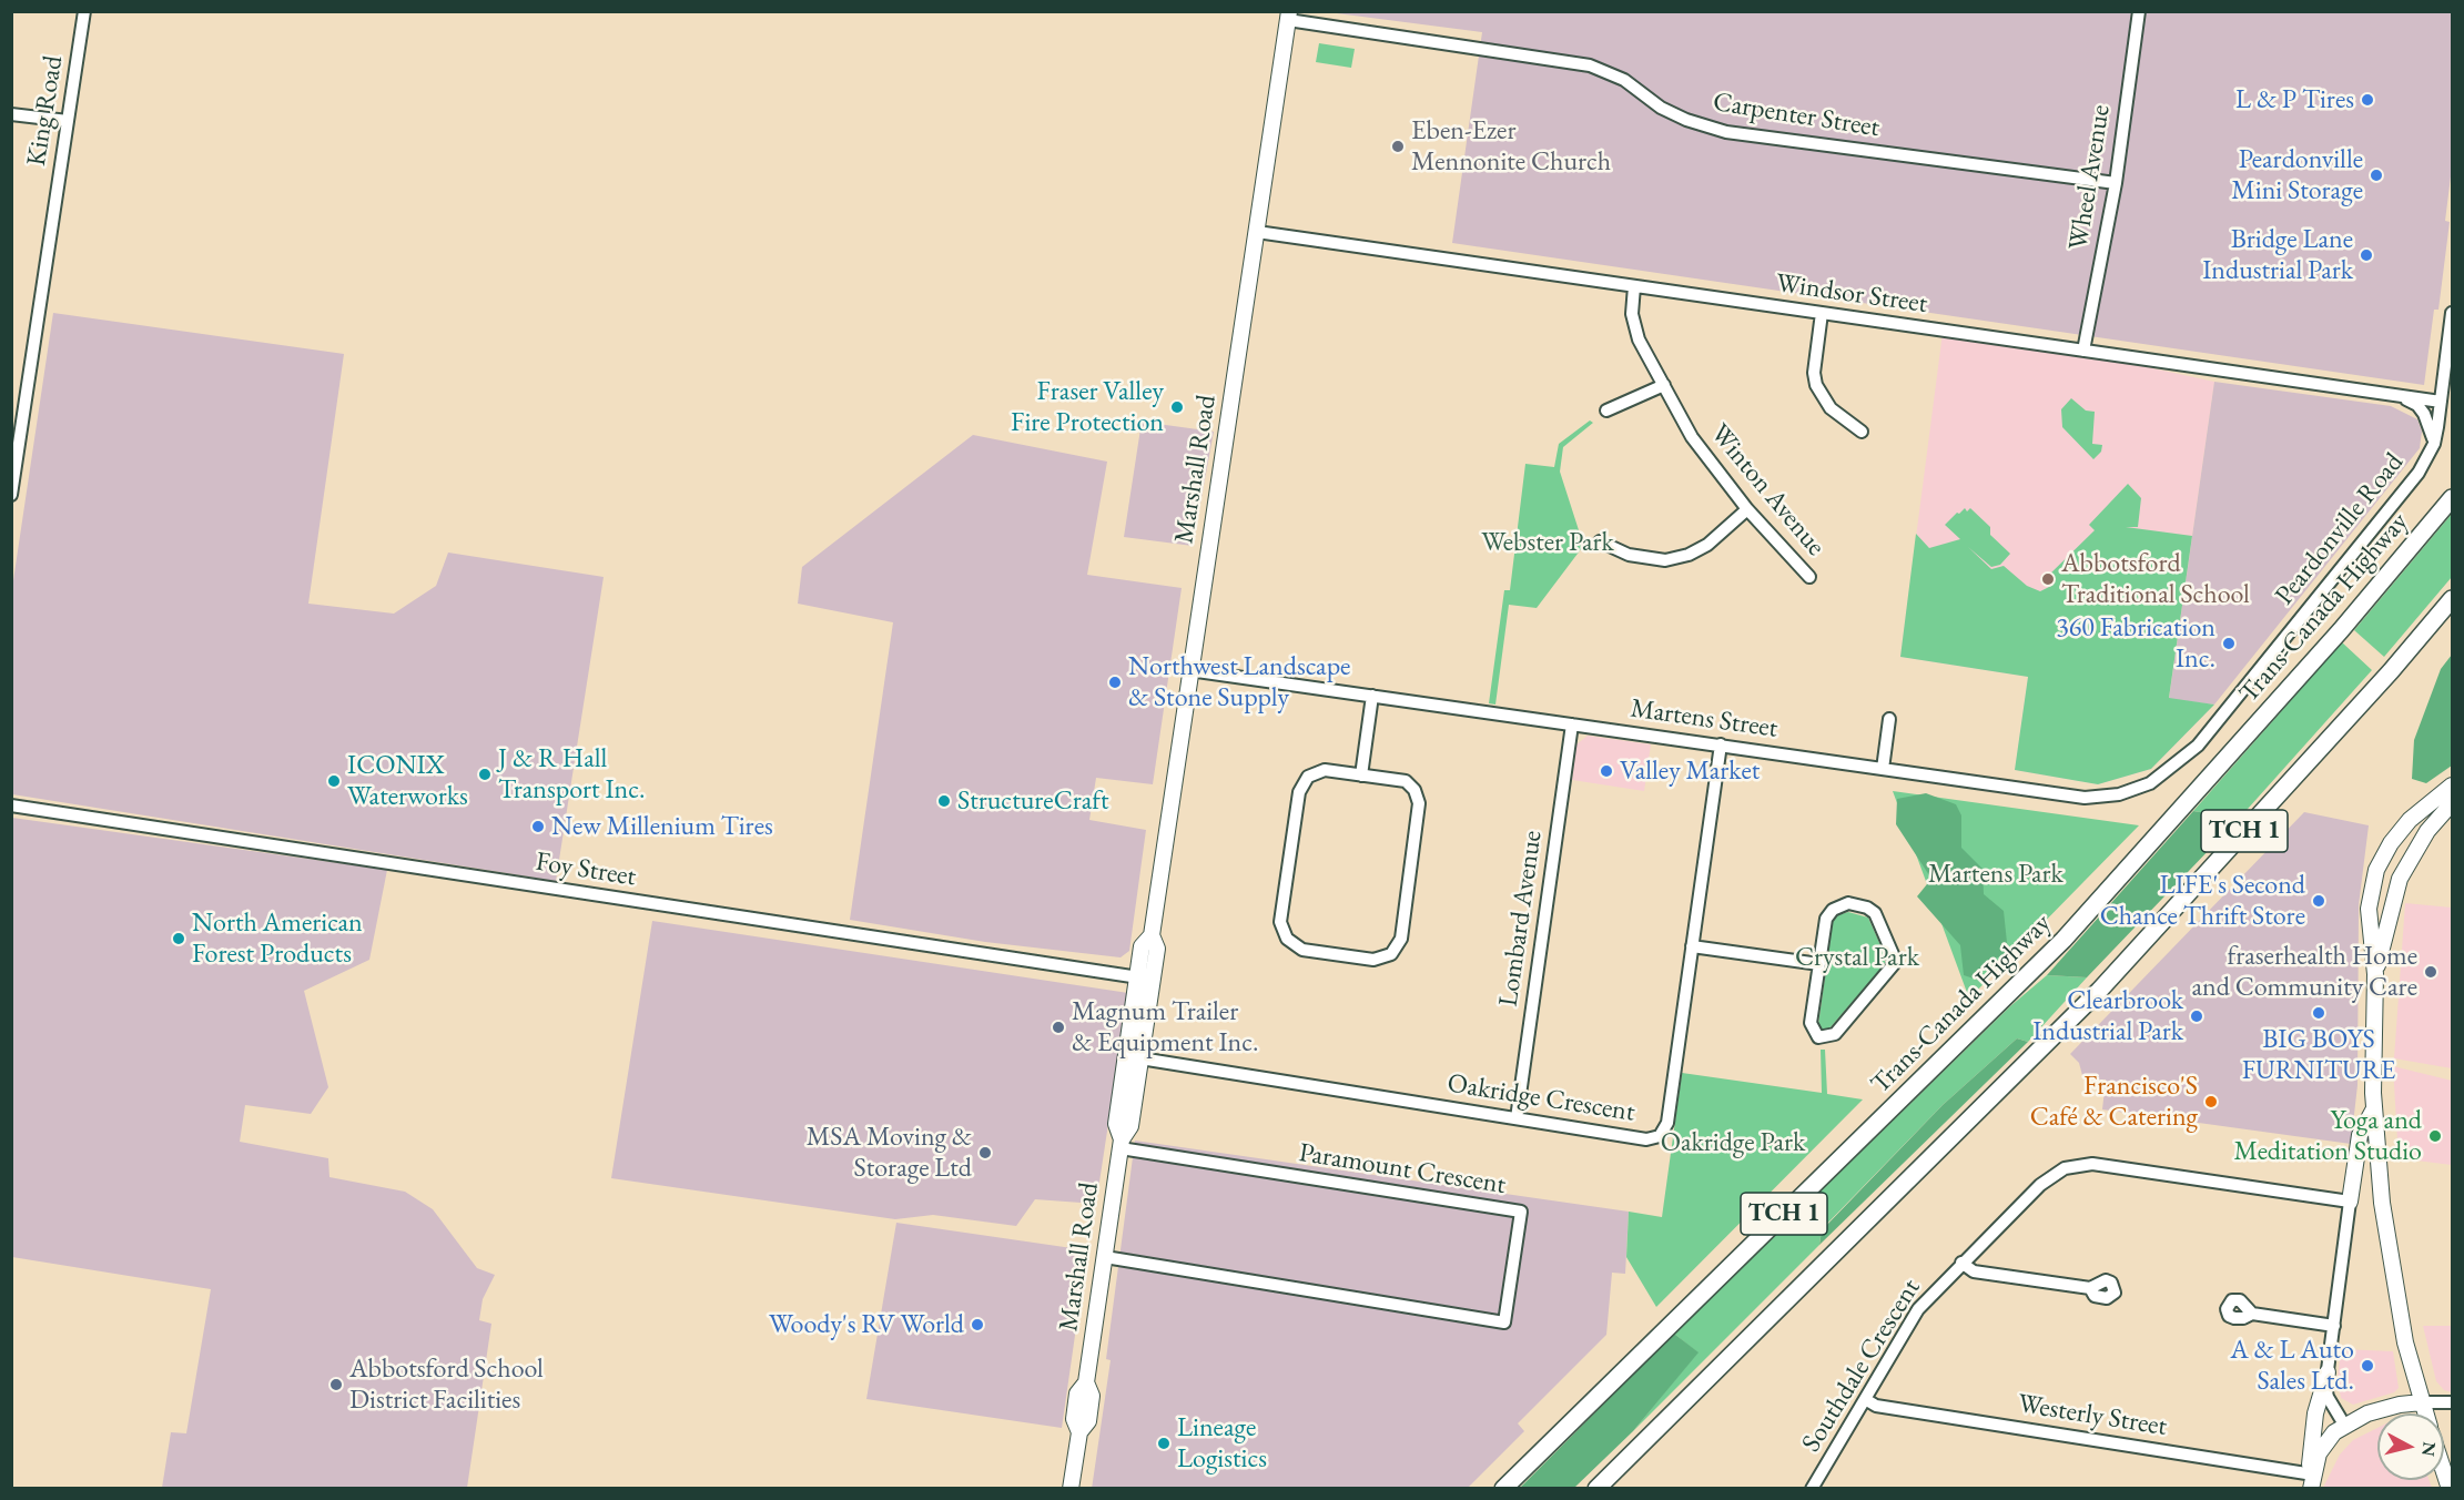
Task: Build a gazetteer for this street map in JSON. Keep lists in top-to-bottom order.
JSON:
{
  "streets": {
    "highway": ["Trans-Canada Highway", "TCH 1"],
    "main road": ["Marshall Road"],
    "street": [
      "King Road",
      "Carpenter Street",
      "Wheel Avenue",
      "Windsor Street",
      "Winton Avenue",
      "Peardonville Road",
      "Martens Street",
      "Foy Street",
      "Lombard Avenue",
      "Oakridge Crescent",
      "Paramount Crescent",
      "Southdale Crescent",
      "Westerly Street"
    ]
  },
  "crossings": [
    ["Carpenter Street", "Wheel Avenue"],
    ["Carpenter Street", "Marshall Road"],
    ["Wheel Avenue", "Windsor Street"],
    ["Windsor Street", "Marshall Road"],
    ["Windsor Street", "Winton Avenue"],
    ["Windsor Street", "Peardonville Road"],
    ["Marshall Road", "Martens Street"],
    ["Marshall Road", "Foy Street"],
    ["Marshall Road", "Oakridge Crescent"],
    ["Marshall Road", "Paramount Crescent"],
    ["Peardonville Road", "Martens Street"],
    ["Martens Street", "Lombard Avenue"],
    ["Martens Street", "Oakridge Crescent"],
    ["Lombard Avenue", "Oakridge Crescent"],
    ["Southdale Crescent", "Westerly Street"]
  ],
  "parks": [
    "Webster Park",
    "Martens Park",
    "Crystal Park",
    "Oakridge Park"
  ],
  "places": [
    "L & P Tires",
    "Eben-Ezer Mennonite Church",
    "Peardonville Mini Storage",
    "Bridge Lane Industrial Park",
    "Fraser Valley Fire Protection",
    "Abbotsford Traditional School",
    "360 Fabrication Inc.",
    "Northwest Landscape & Stone Supply",
    "Valley Market",
    "J & R Hall Transport Inc.",
    "ICONIX Waterworks",
    "StructureCraft",
    "New Millenium Tires",
    "LIFE's Second Chance Thrift Store",
    "North American Forest Products",
    "fraserhealth Home and Community Care",
    "BIG BOYS FURNITURE",
    "Clearbrook Industrial Park",
    "Magnum Trailer & Equipment Inc.",
    "Francisco'S Café & Catering",
    "Yoga and Meditation Studio",
    "MSA Moving & Storage Ltd",
    "Woody's RV World",
    "A & L Auto Sales Ltd.",
    "Abbotsford School District Facilities",
    "Lineage Logistics"
  ],
  "north": "right"
}
